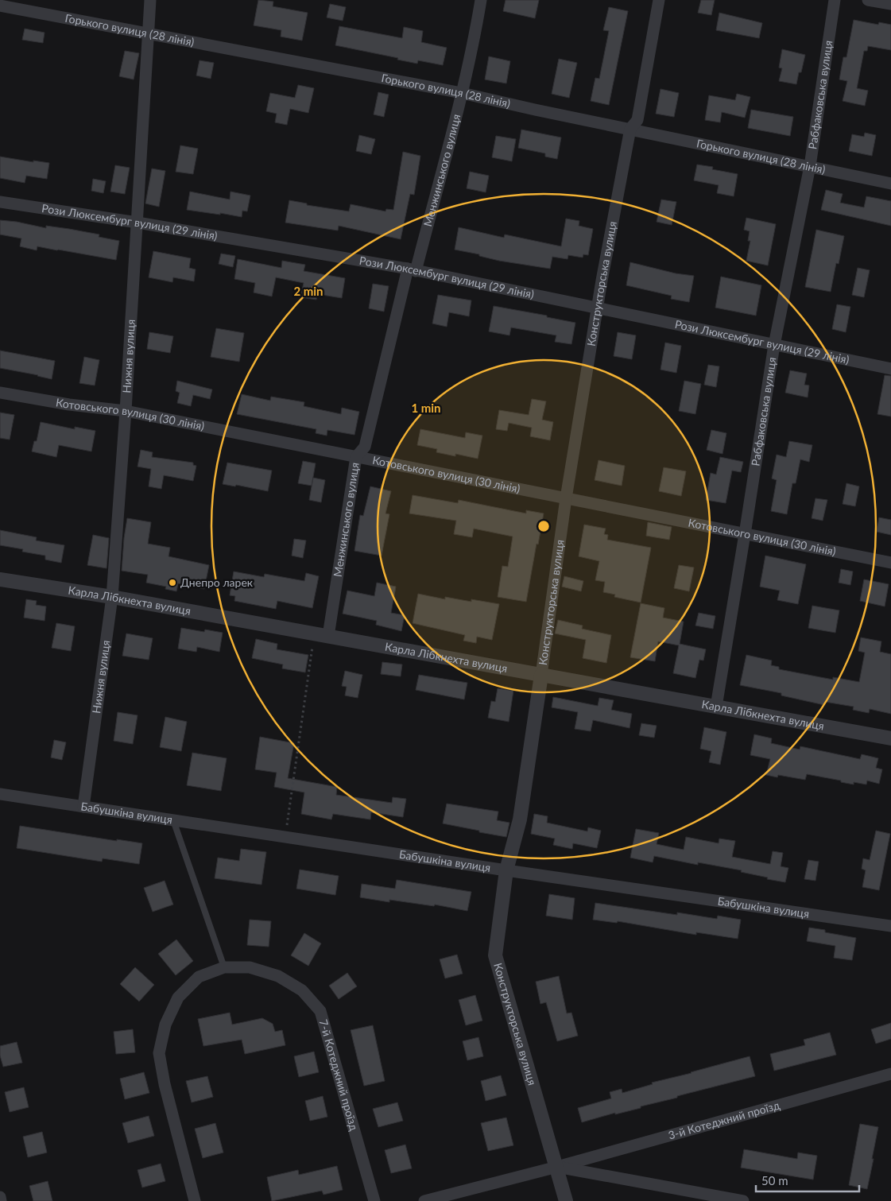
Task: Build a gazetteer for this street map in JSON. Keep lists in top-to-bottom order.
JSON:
{
  "streets": {
    "street": [
      "Горького вулиця (28 лiнiя)",
      "Рабфаковська вулиця",
      "Менжинського вулиця",
      "Рози Люксембург вулиця (29 лiнiя)",
      "Конструкторська вулиця",
      "Нижня вулиця",
      "Котовського вулиця (30 лiнiя)",
      "Карла Лібкнехта вулиця",
      "Бабушкіна вулиця",
      "7-й Котеджний проїзд",
      "3-й Котеджний проїзд"
    ]
  },
  "crossings": [
    ["Горького вулиця (28 лiнiя)", "Рабфаковська вулиця"],
    ["Горького вулиця (28 лiнiя)", "Менжинського вулиця"],
    ["Горького вулиця (28 лiнiя)", "Конструкторська вулиця"],
    ["Горького вулиця (28 лiнiя)", "Нижня вулиця"],
    ["Рабфаковська вулиця", "Рози Люксембург вулиця (29 лiнiя)"],
    ["Рабфаковська вулиця", "Котовського вулиця (30 лiнiя)"],
    ["Рабфаковська вулиця", "Карла Лібкнехта вулиця"],
    ["Менжинського вулиця", "Рози Люксембург вулиця (29 лiнiя)"],
    ["Менжинського вулиця", "Котовського вулиця (30 лiнiя)"],
    ["Менжинського вулиця", "Карла Лібкнехта вулиця"],
    ["Рози Люксембург вулиця (29 лiнiя)", "Конструкторська вулиця"],
    ["Рози Люксембург вулиця (29 лiнiя)", "Нижня вулиця"],
    ["Конструкторська вулиця", "Котовського вулиця (30 лiнiя)"],
    ["Конструкторська вулиця", "Карла Лібкнехта вулиця"],
    ["Конструкторська вулиця", "Бабушкіна вулиця"],
    ["Конструкторська вулиця", "3-й Котеджний проїзд"],
    ["Нижня вулиця", "Котовського вулиця (30 лiнiя)"],
    ["Нижня вулиця", "Карла Лібкнехта вулиця"],
    ["Нижня вулиця", "Бабушкіна вулиця"]
  ],
  "places": ["Днепро ларек"],
  "scale_bar": "50 m",
  "rings": ["2 min", "1 min"]
}
